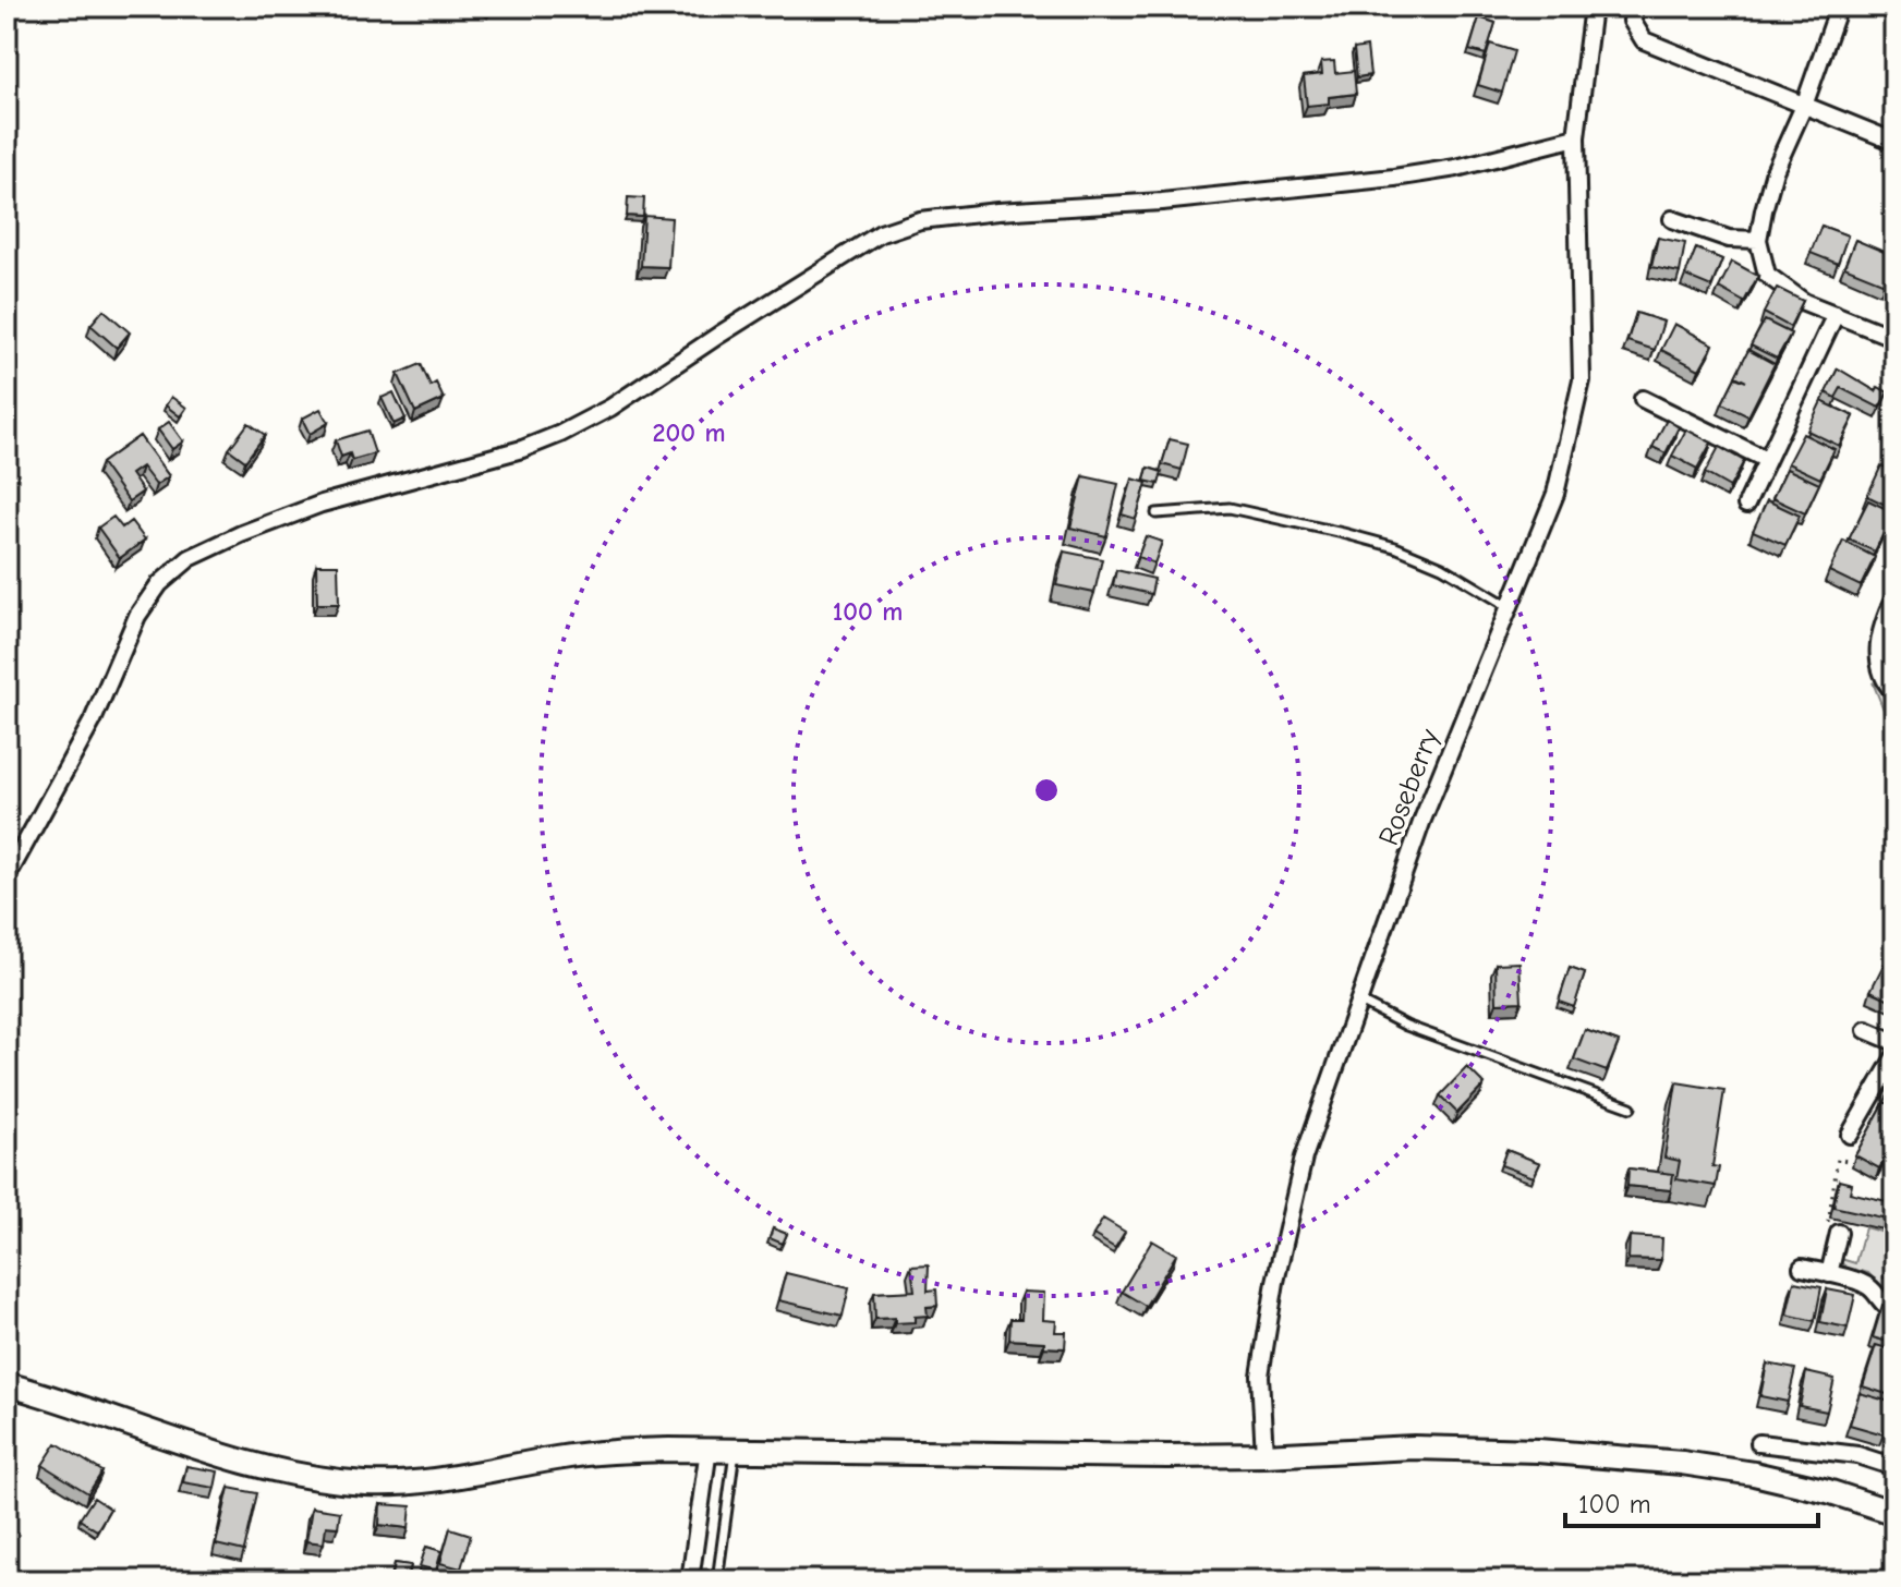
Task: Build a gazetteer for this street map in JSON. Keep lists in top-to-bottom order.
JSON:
{
  "streets": {
    "street": ["Roseberry"]
  },
  "scale_bar": "100 m",
  "rings": ["200 m", "100 m"]
}
